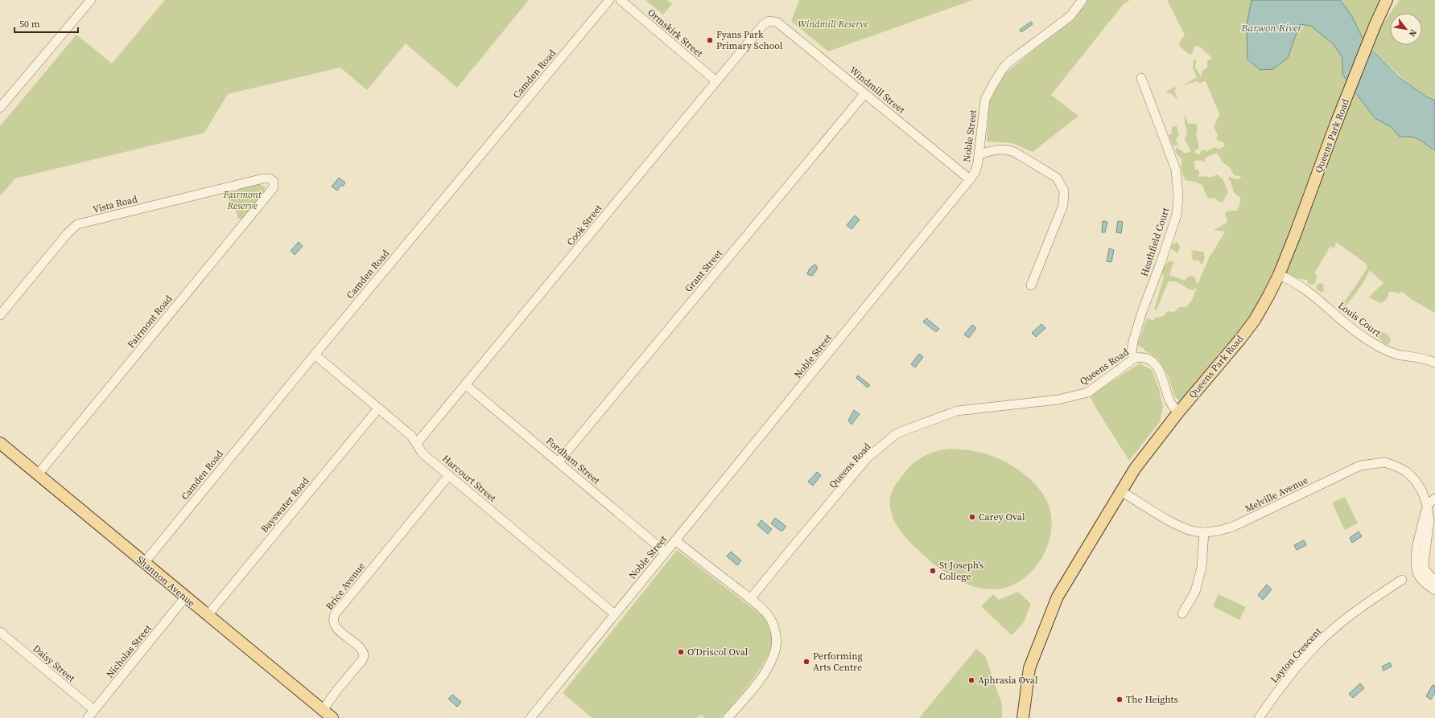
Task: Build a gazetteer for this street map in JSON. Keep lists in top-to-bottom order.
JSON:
{
  "streets": {
    "main road": ["Queens Park Road", "Shannon Avenue"],
    "street": [
      "Ormskirk Street",
      "Camden Road",
      "Windmill Street",
      "Noble Street",
      "Vista Road",
      "Cook Street",
      "Heathfield Court",
      "Grant Street",
      "Louis Court",
      "Fairmont Road",
      "Queens Road",
      "Fordham Street",
      "Harcourt Street",
      "Melville Avenue",
      "Bayswater Road",
      "Brice Avenue",
      "Nicholas Street",
      "Layton Crescent",
      "Daisy Street"
    ]
  },
  "crossings": [
    ["Ormskirk Street", "Cook Street"],
    ["Camden Road", "Harcourt Street"],
    ["Camden Road", "Shannon Avenue"],
    ["Windmill Street", "Noble Street"],
    ["Windmill Street", "Cook Street"],
    ["Windmill Street", "Grant Street"],
    ["Noble Street", "Fordham Street"],
    ["Noble Street", "Harcourt Street"],
    ["Queens Park Road", "Louis Court"],
    ["Queens Park Road", "Queens Road"],
    ["Queens Park Road", "Melville Avenue"],
    ["Vista Road", "Fairmont Road"],
    ["Cook Street", "Fordham Street"],
    ["Cook Street", "Harcourt Street"],
    ["Heathfield Court", "Queens Road"],
    ["Grant Street", "Fordham Street"],
    ["Fairmont Road", "Shannon Avenue"],
    ["Harcourt Street", "Bayswater Road"],
    ["Harcourt Street", "Brice Avenue"],
    ["Bayswater Road", "Shannon Avenue"],
    ["Shannon Avenue", "Brice Avenue"],
    ["Shannon Avenue", "Nicholas Street"],
    ["Nicholas Street", "Daisy Street"]
  ],
  "water": ["Barwon River"],
  "parks": ["Windmill Reserve", "Fairmont Reserve"],
  "places": [
    "Fyans Park Primary School",
    "Carey Oval",
    "St Joseph's College",
    "O'Driscol Oval",
    "Performing Arts Centre",
    "Aphrasia Oval",
    "The Heights"
  ],
  "scale_bar": "50 m",
  "north": "bottom right"
}
